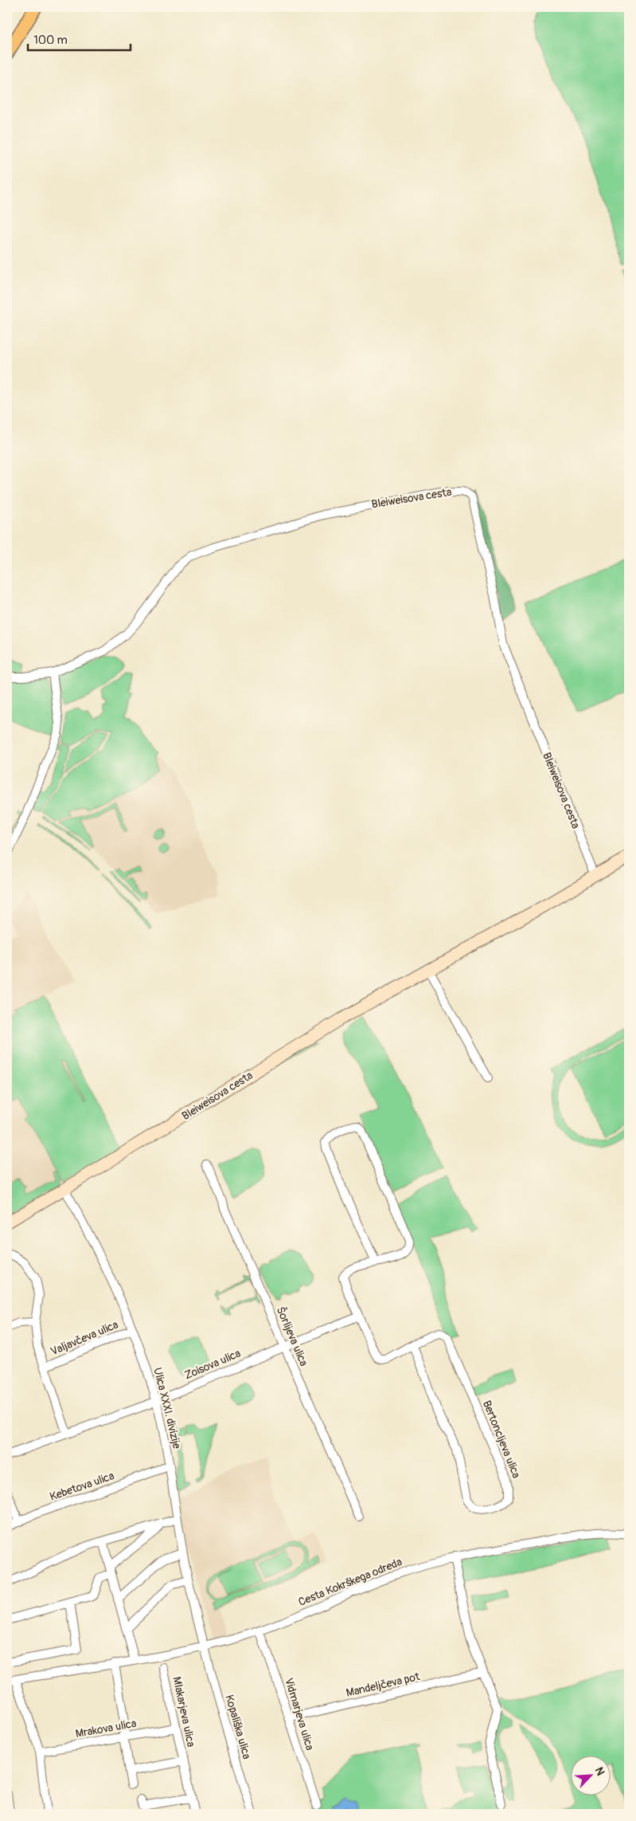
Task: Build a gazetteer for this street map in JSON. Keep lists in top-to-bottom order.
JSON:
{
  "streets": {
    "main road": ["Bleiweisova cesta"],
    "street": [
      "Šorlijeva ulica",
      "Valjavčeva ulica",
      "Zoisova ulica",
      "Ulica XXXI. divizije",
      "Bertoncljeva ulica",
      "Kebetova ulica",
      "Cesta Kokrškega odreda",
      "Mandeljčeva pot",
      "Mlakarjeva ulica",
      "Vidmarjeva ulica",
      "Kopališka ulica",
      "Mrakova ulica"
    ]
  },
  "crossings": [
    ["Bleiweisova cesta", "Ulica XXXI. divizije"],
    ["Šorlijeva ulica", "Zoisova ulica"],
    ["Valjavčeva ulica", "Zoisova ulica"],
    ["Valjavčeva ulica", "Ulica XXXI. divizije"],
    ["Zoisova ulica", "Ulica XXXI. divizije"],
    ["Zoisova ulica", "Bertoncljeva ulica"],
    ["Ulica XXXI. divizije", "Cesta Kokrškega odreda"],
    ["Ulica XXXI. divizije", "Kopališka ulica"],
    ["Cesta Kokrškega odreda", "Vidmarjeva ulica"],
    ["Cesta Kokrškega odreda", "Kopališka ulica"],
    ["Mandeljčeva pot", "Vidmarjeva ulica"],
    ["Mlakarjeva ulica", "Mrakova ulica"]
  ],
  "scale_bar": "100 m",
  "north": "top right"
}
